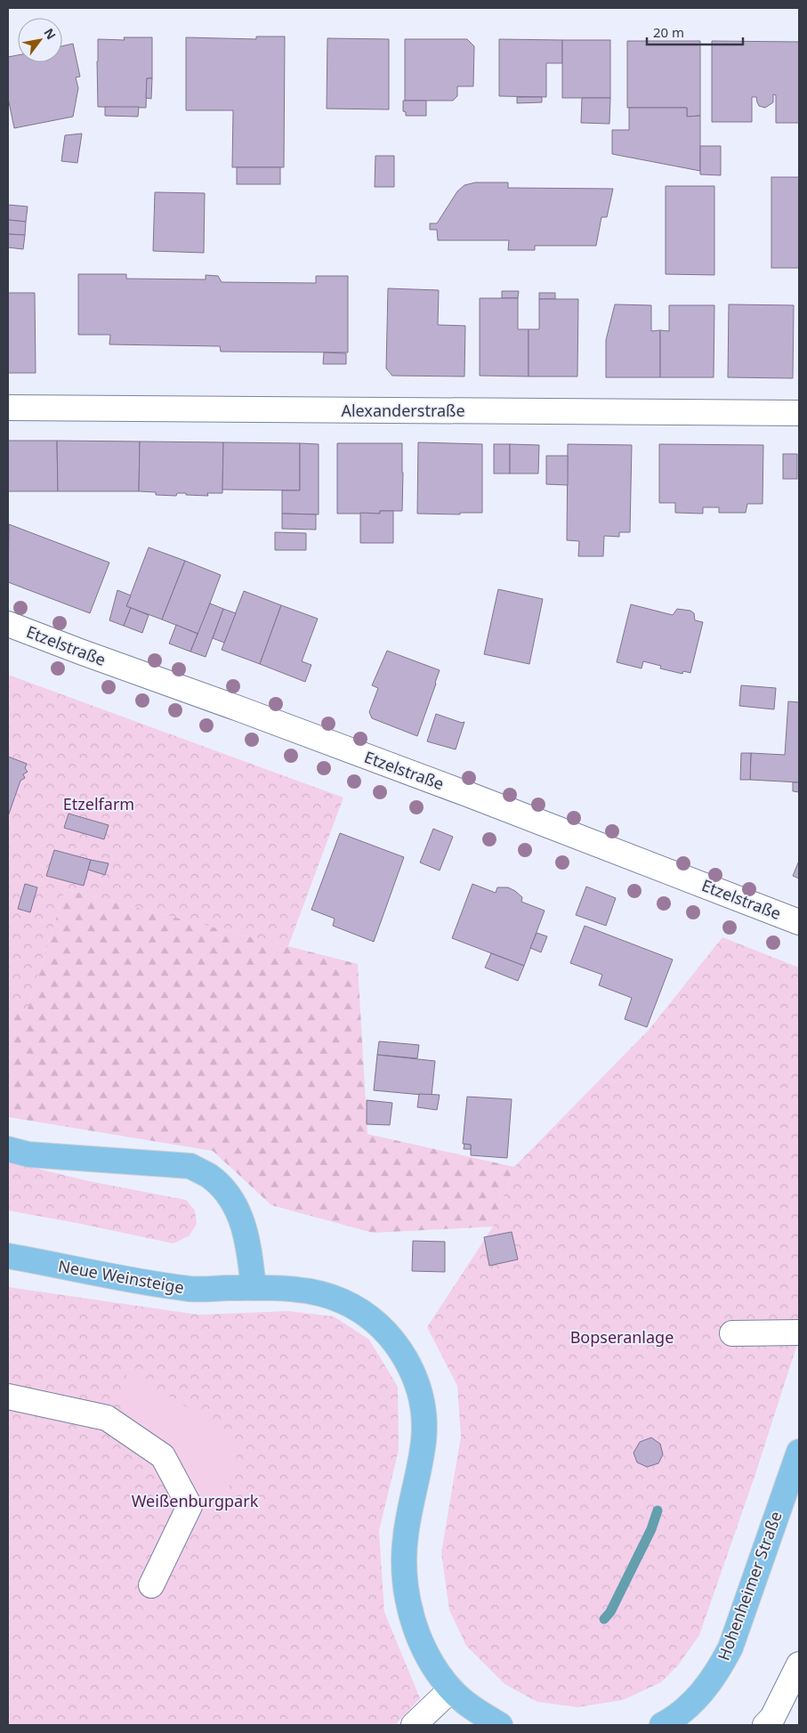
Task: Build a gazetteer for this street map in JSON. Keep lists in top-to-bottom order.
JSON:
{
  "streets": {
    "main road": ["Neue Weinsteige", "Hohenheimer Straße"],
    "street": ["Alexanderstraße", "Etzelstraße"]
  },
  "parks": ["Etzelfarm", "Bopseranlage", "Weißenburgpark"],
  "scale_bar": "20 m",
  "north": "top right"
}
